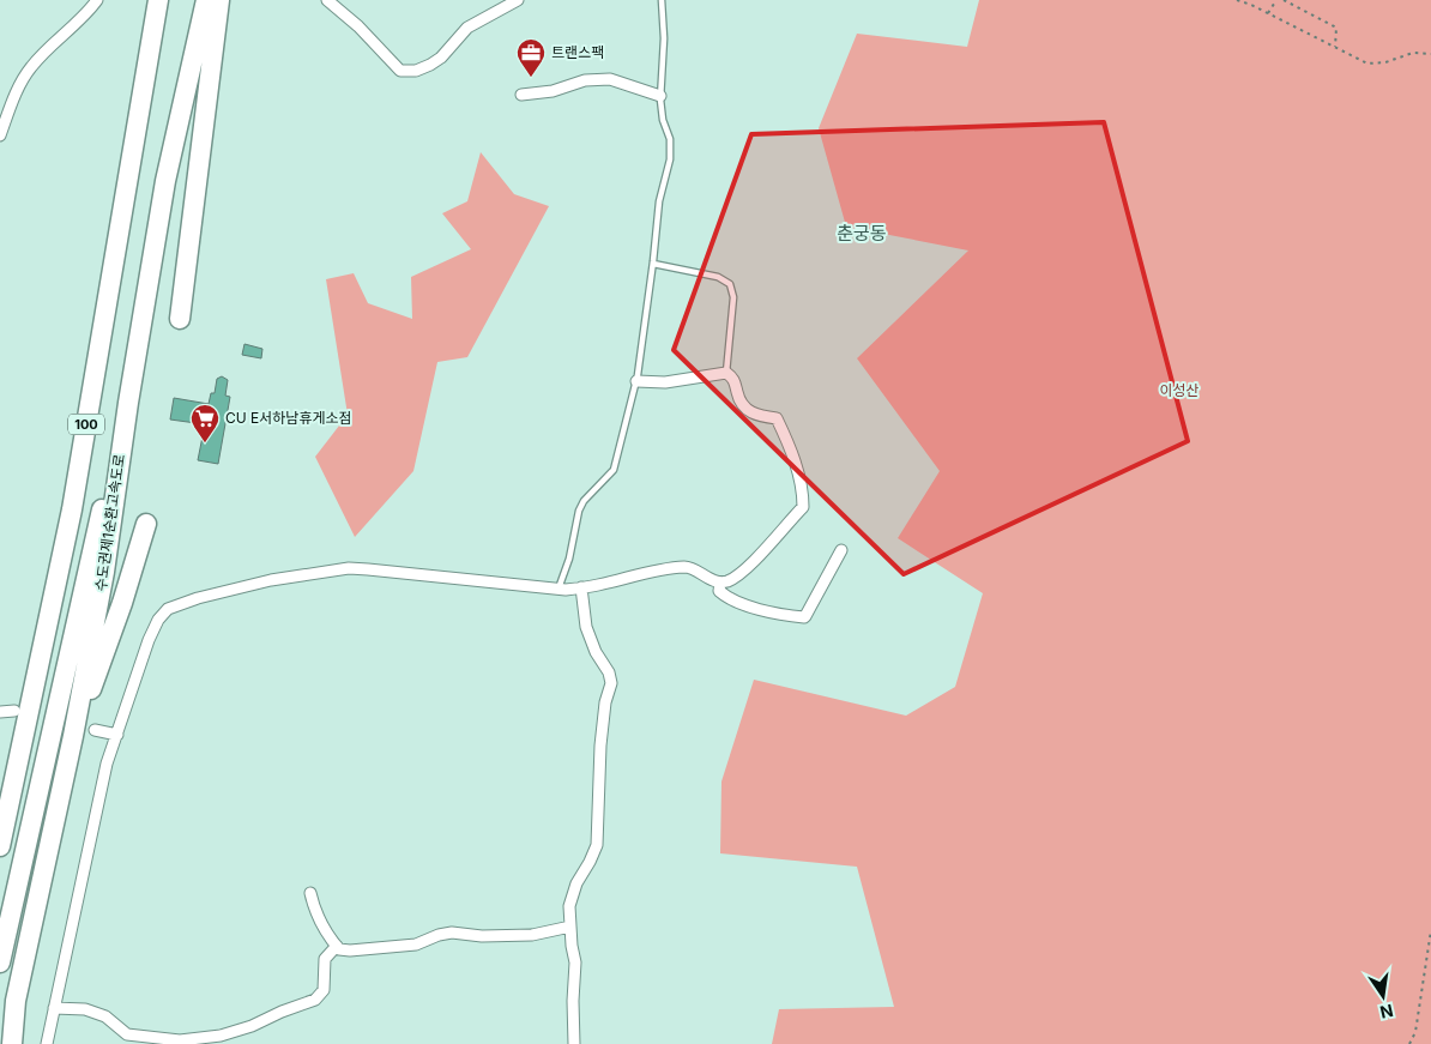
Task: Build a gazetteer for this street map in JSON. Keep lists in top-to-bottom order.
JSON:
{
  "streets": {
    "highway": ["100", "수도권제1순환고속도로"]
  },
  "districts": ["춘궁동"],
  "parks": ["이성산"],
  "places": {
    "office": ["트랜스팩"],
    "supermarket": ["CU E서하남휴게소점"]
  },
  "north": "bottom"
}
